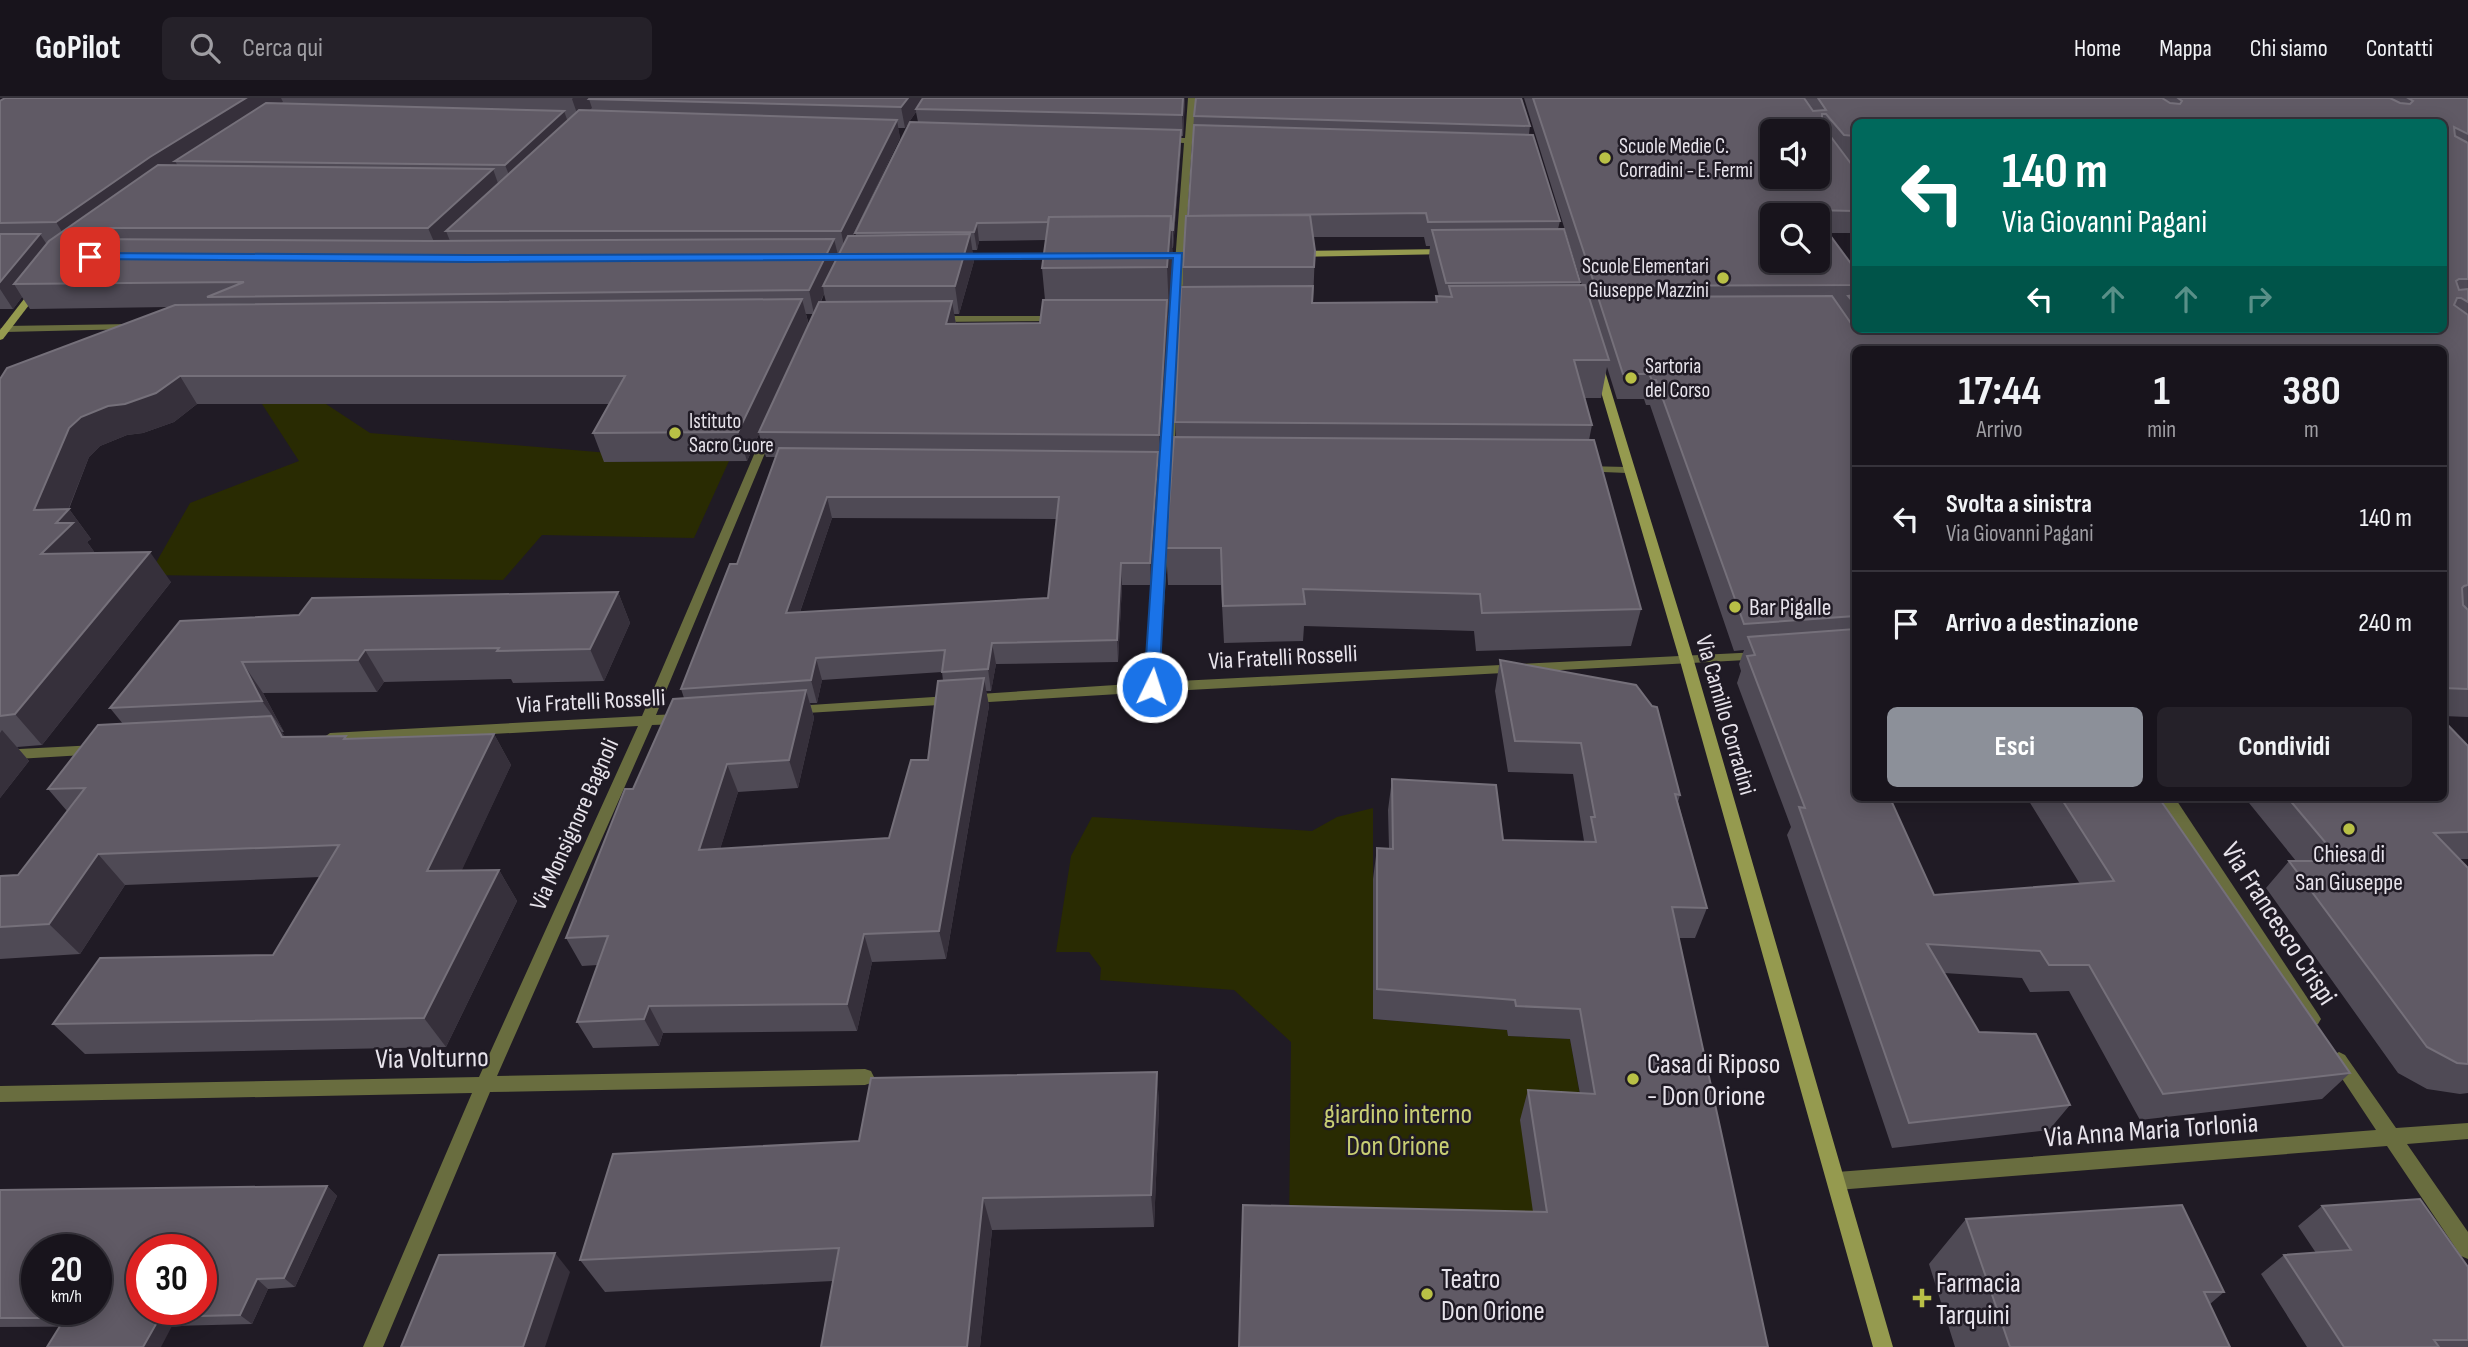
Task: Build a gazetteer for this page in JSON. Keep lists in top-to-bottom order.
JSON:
{
  "streets": {
    "street": [
      "Via Fratelli Rosselli",
      "Via Camillo Corradini",
      "Via Monsignore Bagnoli",
      "Via Francesco Crispi",
      "Via Volturno",
      "Via Anna Maria Torlonia"
    ]
  },
  "crossings": [
    ["Via Fratelli Rosselli", "Via Camillo Corradini"],
    ["Via Fratelli Rosselli", "Via Monsignore Bagnoli"],
    ["Via Camillo Corradini", "Via Anna Maria Torlonia"],
    ["Via Monsignore Bagnoli", "Via Volturno"],
    ["Via Francesco Crispi", "Via Anna Maria Torlonia"]
  ],
  "parks": ["giardino interno Don Orione"],
  "places": {
    "other": [
      "Scuole Medie C. Corradini - E. Fermi",
      "Scuole Elementari Giuseppe Mazzini",
      "Sartoria del Corso",
      "Istituto Sacro Cuore",
      "Bar Pigalle",
      "Chiesa di San Giuseppe",
      "Casa di Riposo - Don Orione",
      "Teatro Don Orione"
    ],
    "health": ["Farmacia Tarquini"]
  },
  "page": {
    "header": "GoPilot",
    "search": "Cerca qui",
    "nav": [
      "Home",
      "Mappa",
      "Chi siamo",
      "Contatti"
    ],
    "turn": ["140 m", "Via Giovanni Pagani"],
    "eta": [
      "17:44",
      "Arrivo",
      "1",
      "min",
      "380",
      "m"
    ],
    "list": [
      {
        "name": "Svolta a sinistra",
        "note": "Via Giovanni Pagani",
        "value": "140 m"
      },
      {
        "name": "Arrivo a destinazione",
        "value": "240 m"
      }
    ],
    "buttons": ["Esci", "Condividi"],
    "speed": "20 km/h",
    "limit": "30"
  }
}
